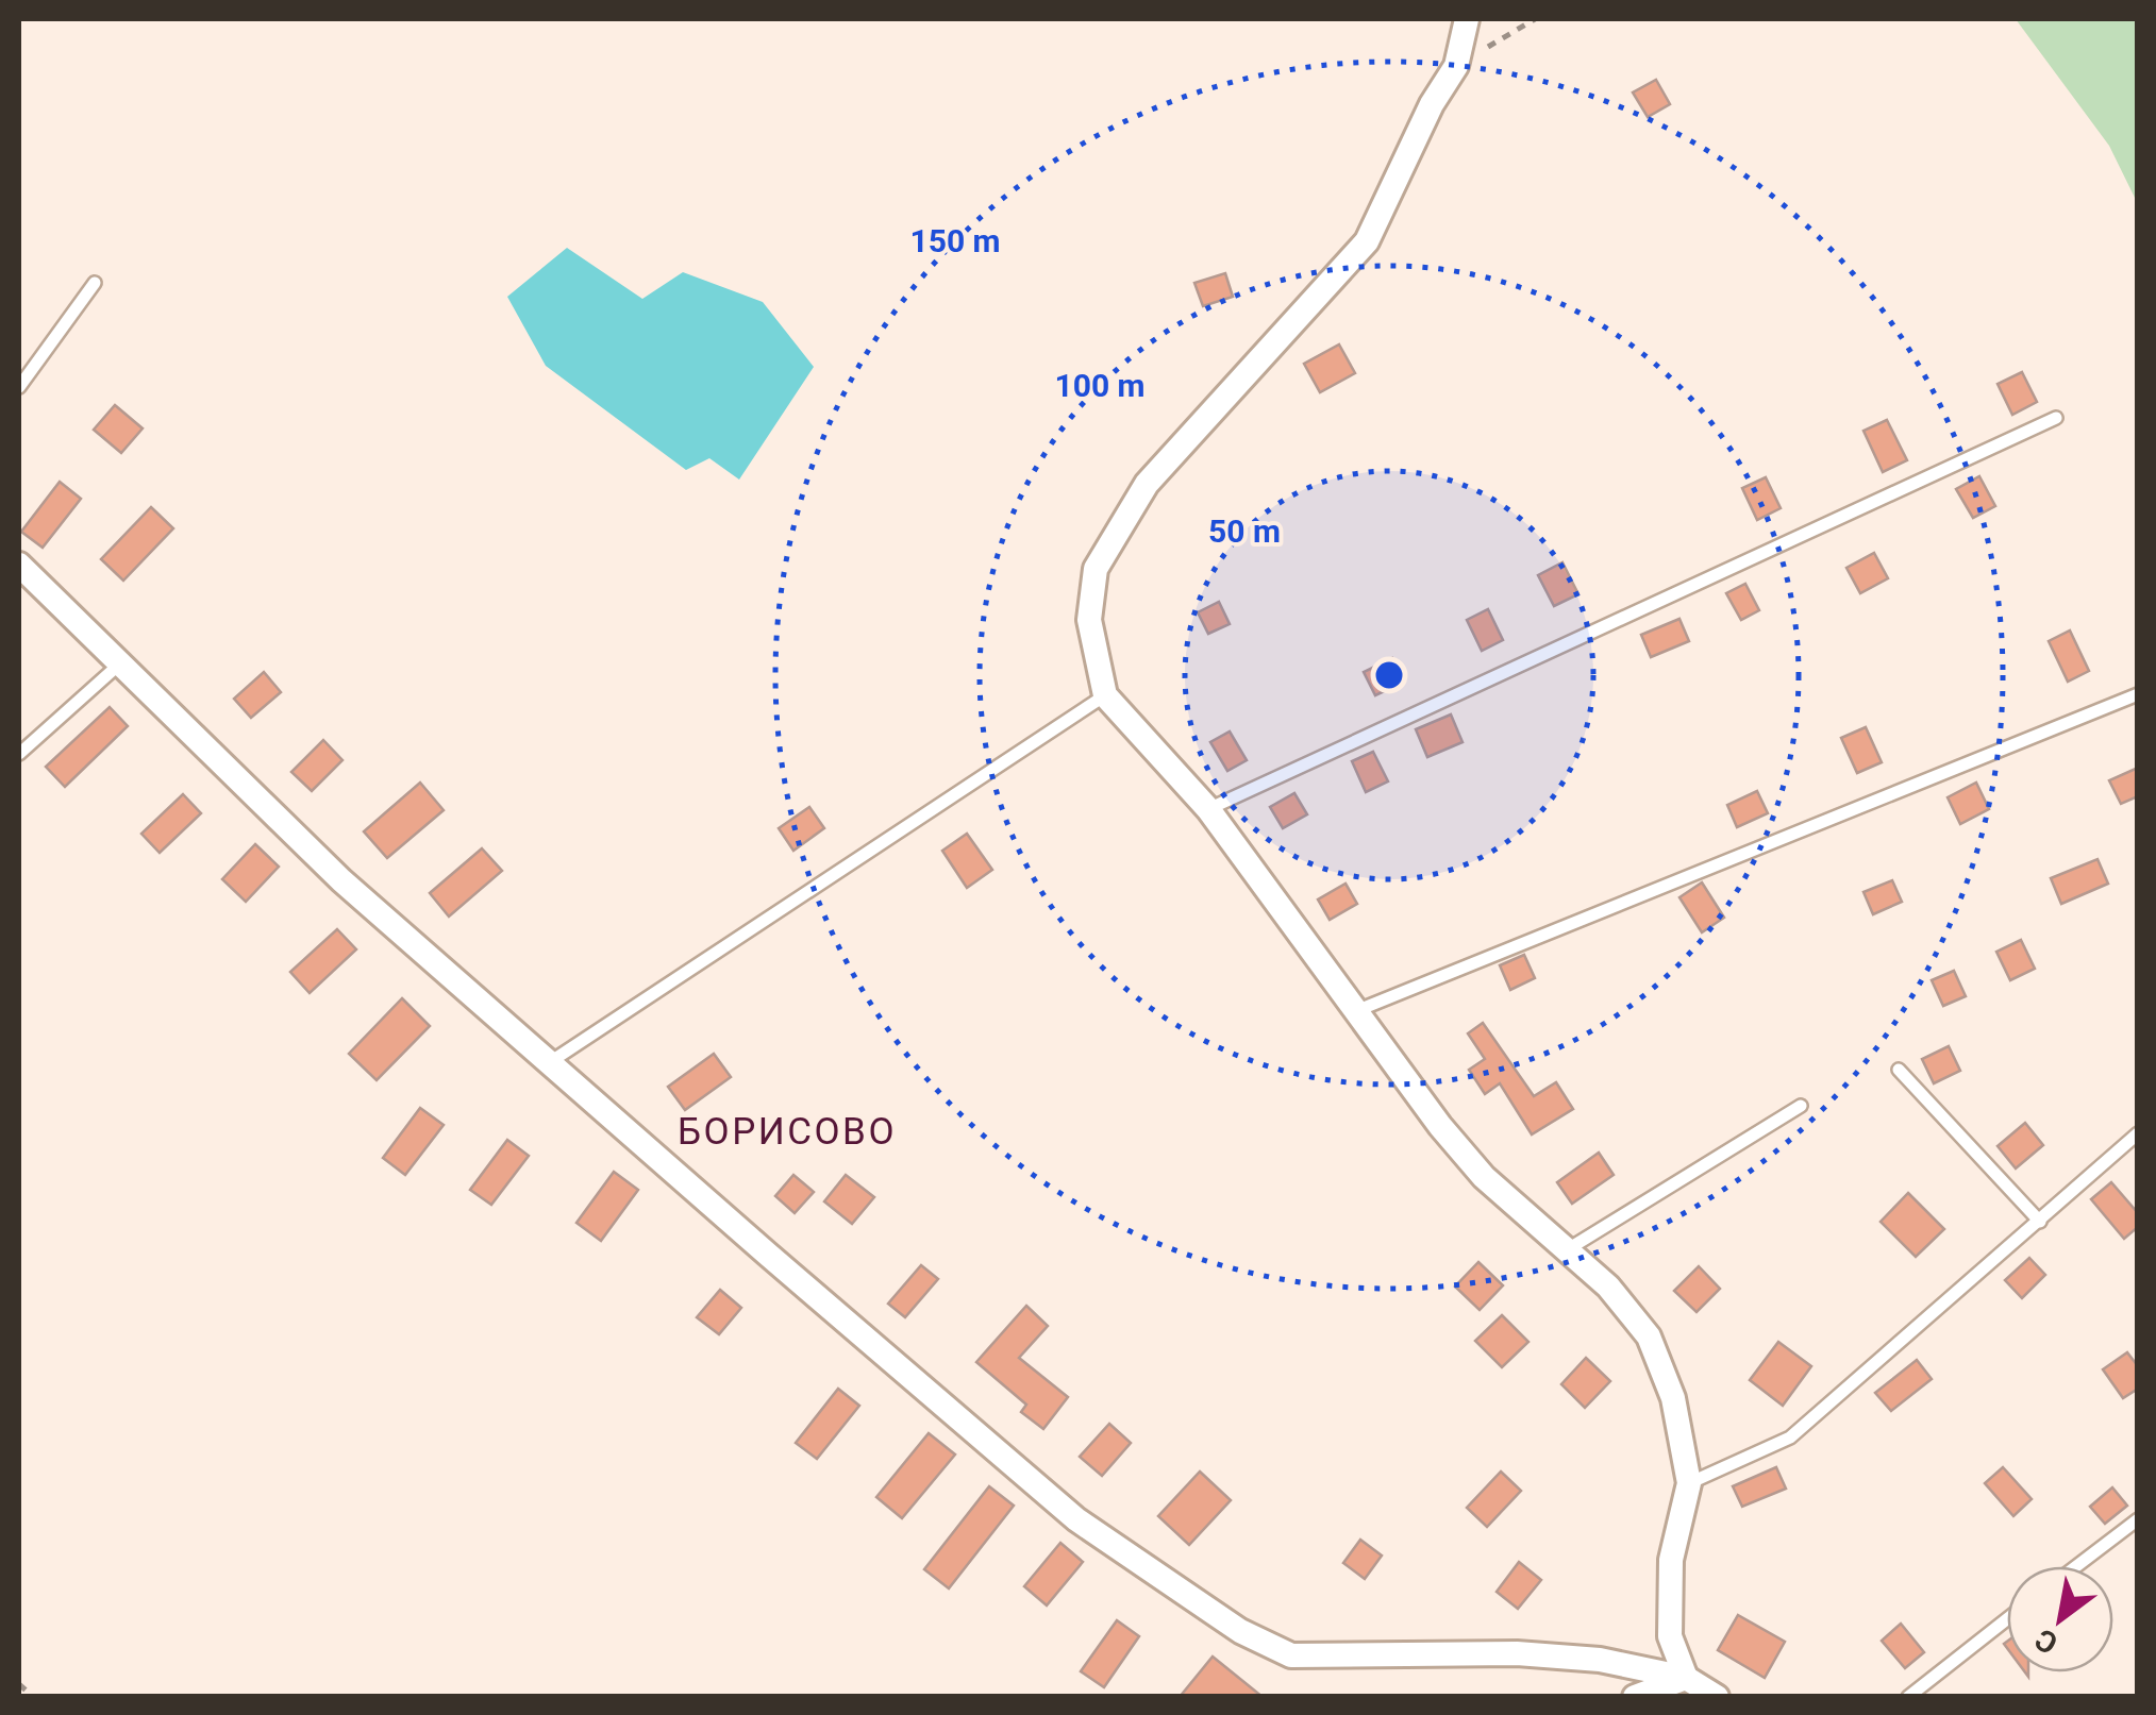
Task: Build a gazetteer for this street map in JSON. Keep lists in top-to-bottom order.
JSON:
{
  "districts": ["БОРИСОВО"],
  "north": "bottom left",
  "rings": ["150 m", "100 m", "50 m"]
}
